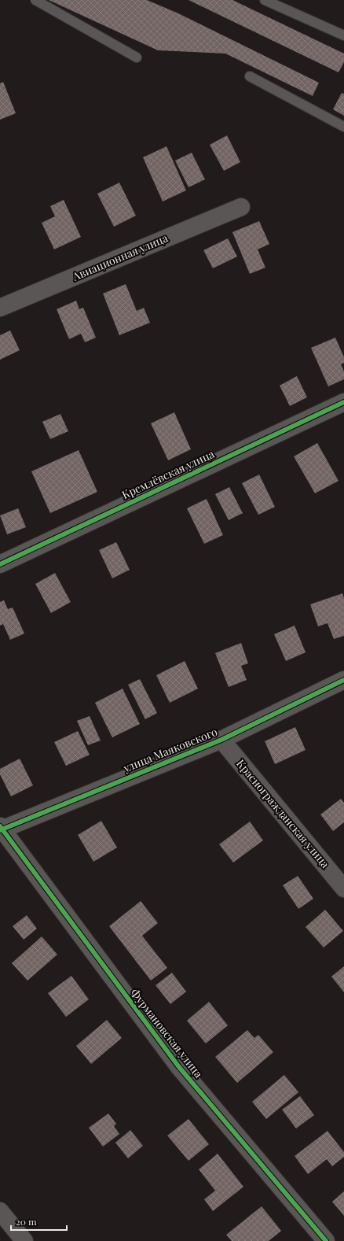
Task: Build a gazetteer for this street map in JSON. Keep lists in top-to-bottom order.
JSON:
{
  "streets": {
    "street": [
      "Авиационная улица",
      "Кремлёвская улица",
      "улица Маяковского",
      "Красногражданская улица",
      "Фурмановская улица"
    ]
  },
  "crossings": [
    ["улица Маяковского", "Красногражданская улица"],
    ["улица Маяковского", "Фурмановская улица"]
  ],
  "scale_bar": "20 m"
}
